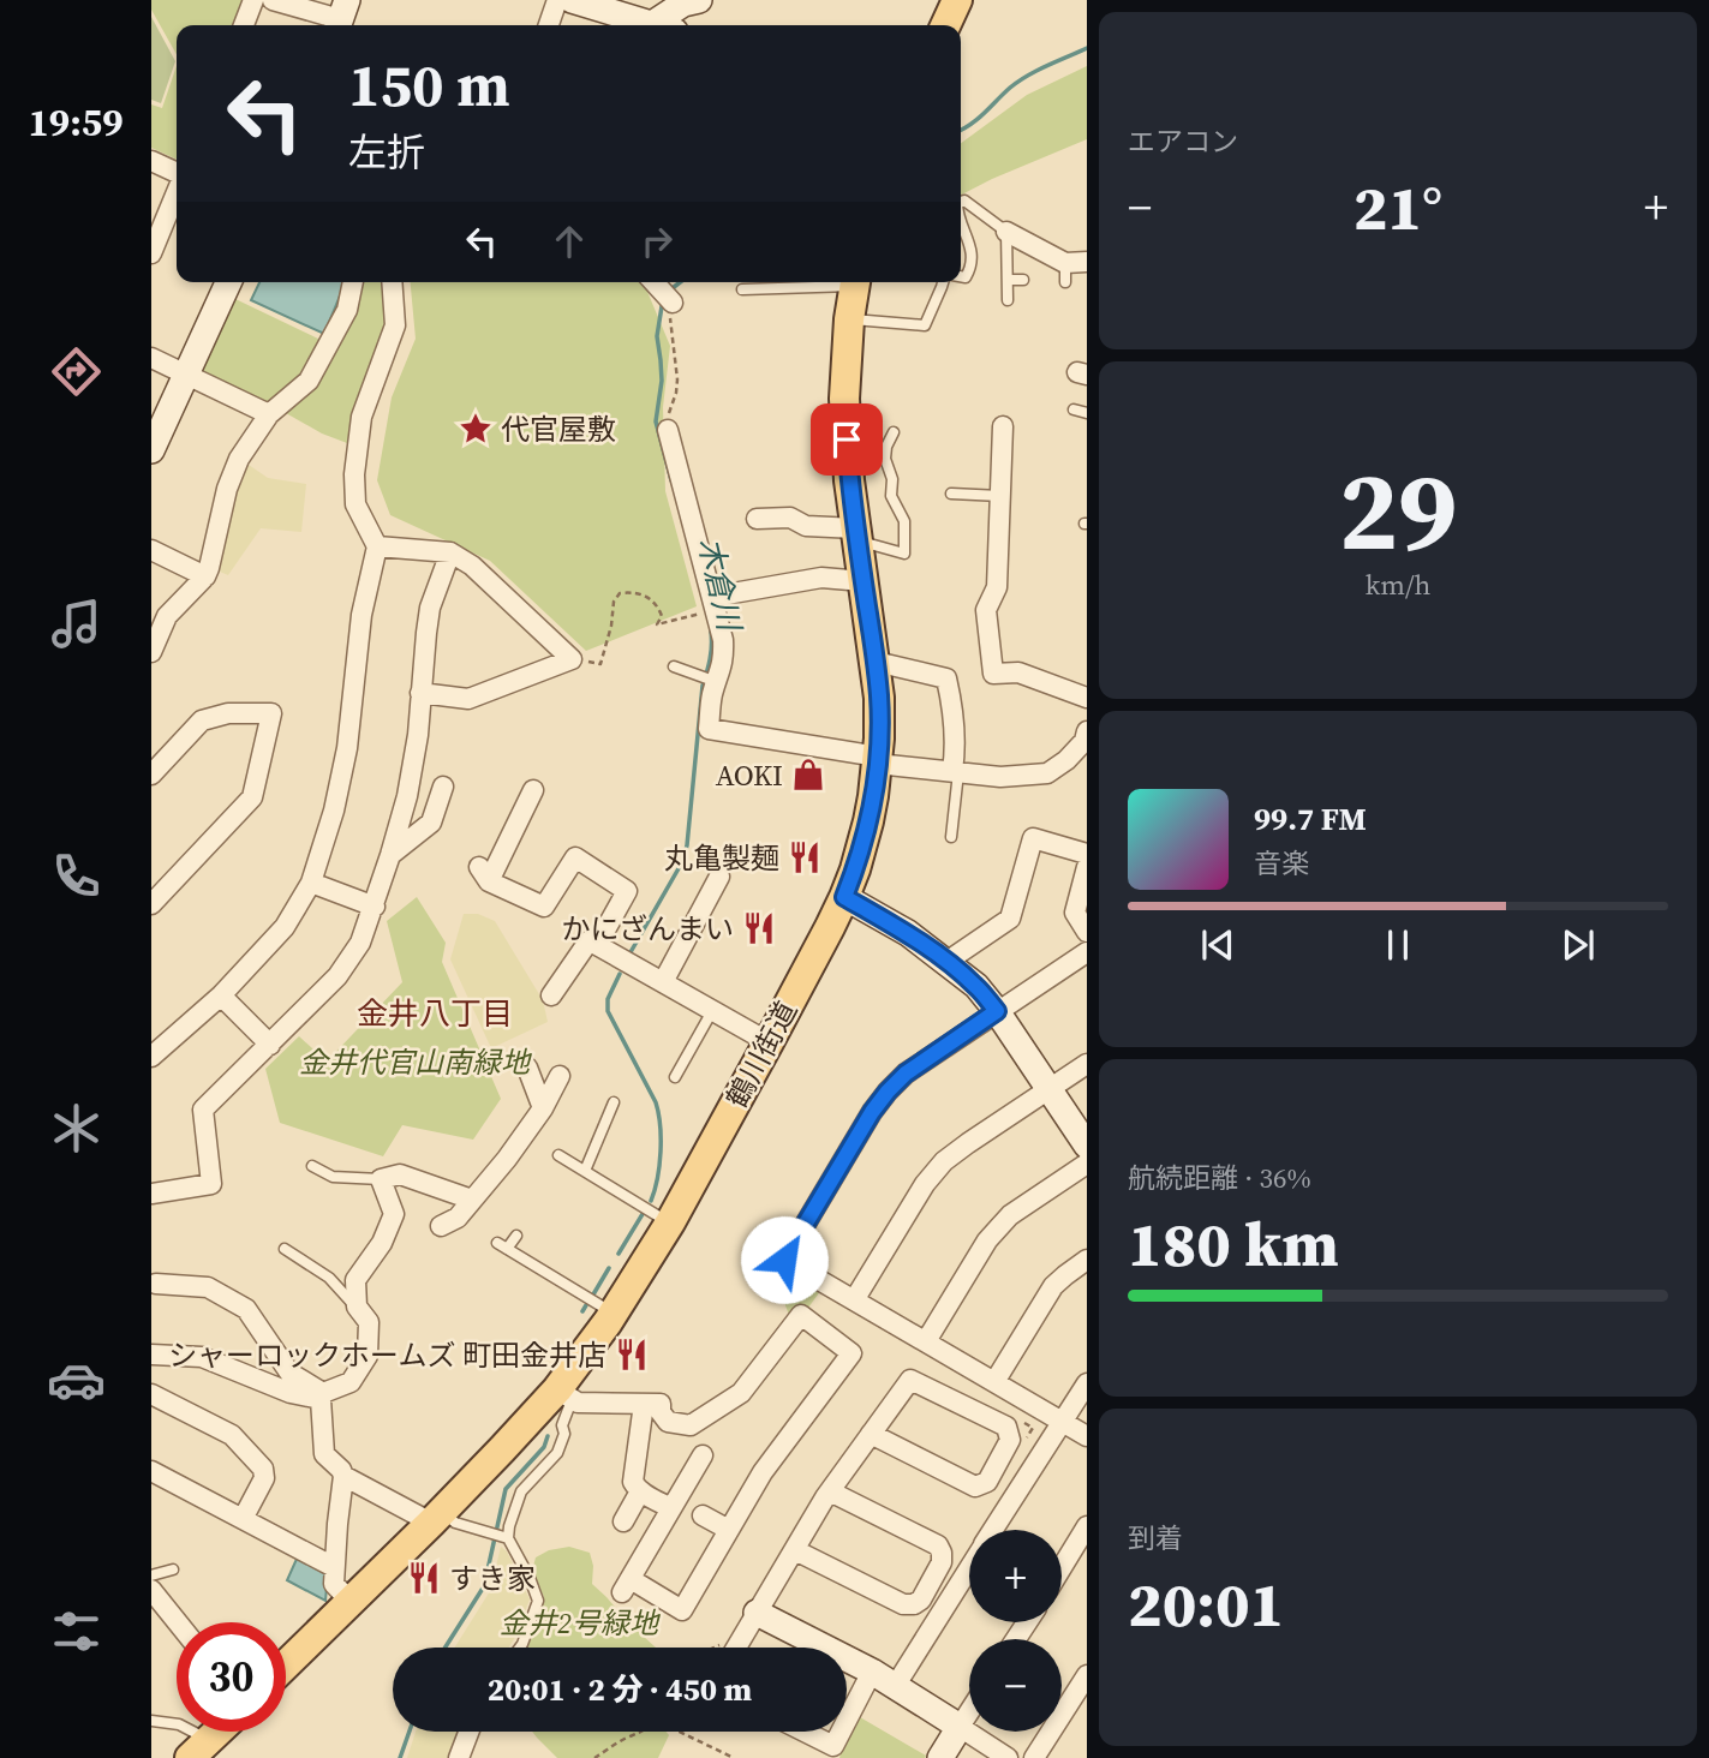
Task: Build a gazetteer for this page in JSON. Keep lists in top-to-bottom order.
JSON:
{
  "streets": {
    "main road": ["鶴川街道"]
  },
  "districts": ["金井八丁目"],
  "water": ["木倉川"],
  "parks": ["金井代官山南緑地", "金井2号緑地"],
  "places": {
    "place": ["代官屋敷"],
    "shop": ["AOKI"],
    "restaurant": [
      "丸亀製麺",
      "かにざんまい",
      "シャーロックホームズ 町田金井店",
      "すき家"
    ]
  },
  "page": {
    "tabs": "19:59",
    "tile": [
      "エアコン",
      ["29", "km/h"],
      ["航続距離 · 36%", "180 km"],
      ["到着", "20:01"]
    ],
    "turn": ["150 m", "左折"],
    "heat": ["−", "21°", "+"],
    "song": ["99.7 FM", "音楽"],
    "map_buttons": ["+", "−"],
    "limit": "30",
    "trip": "20:01 · 2 分 · 450 m"
  }
}
